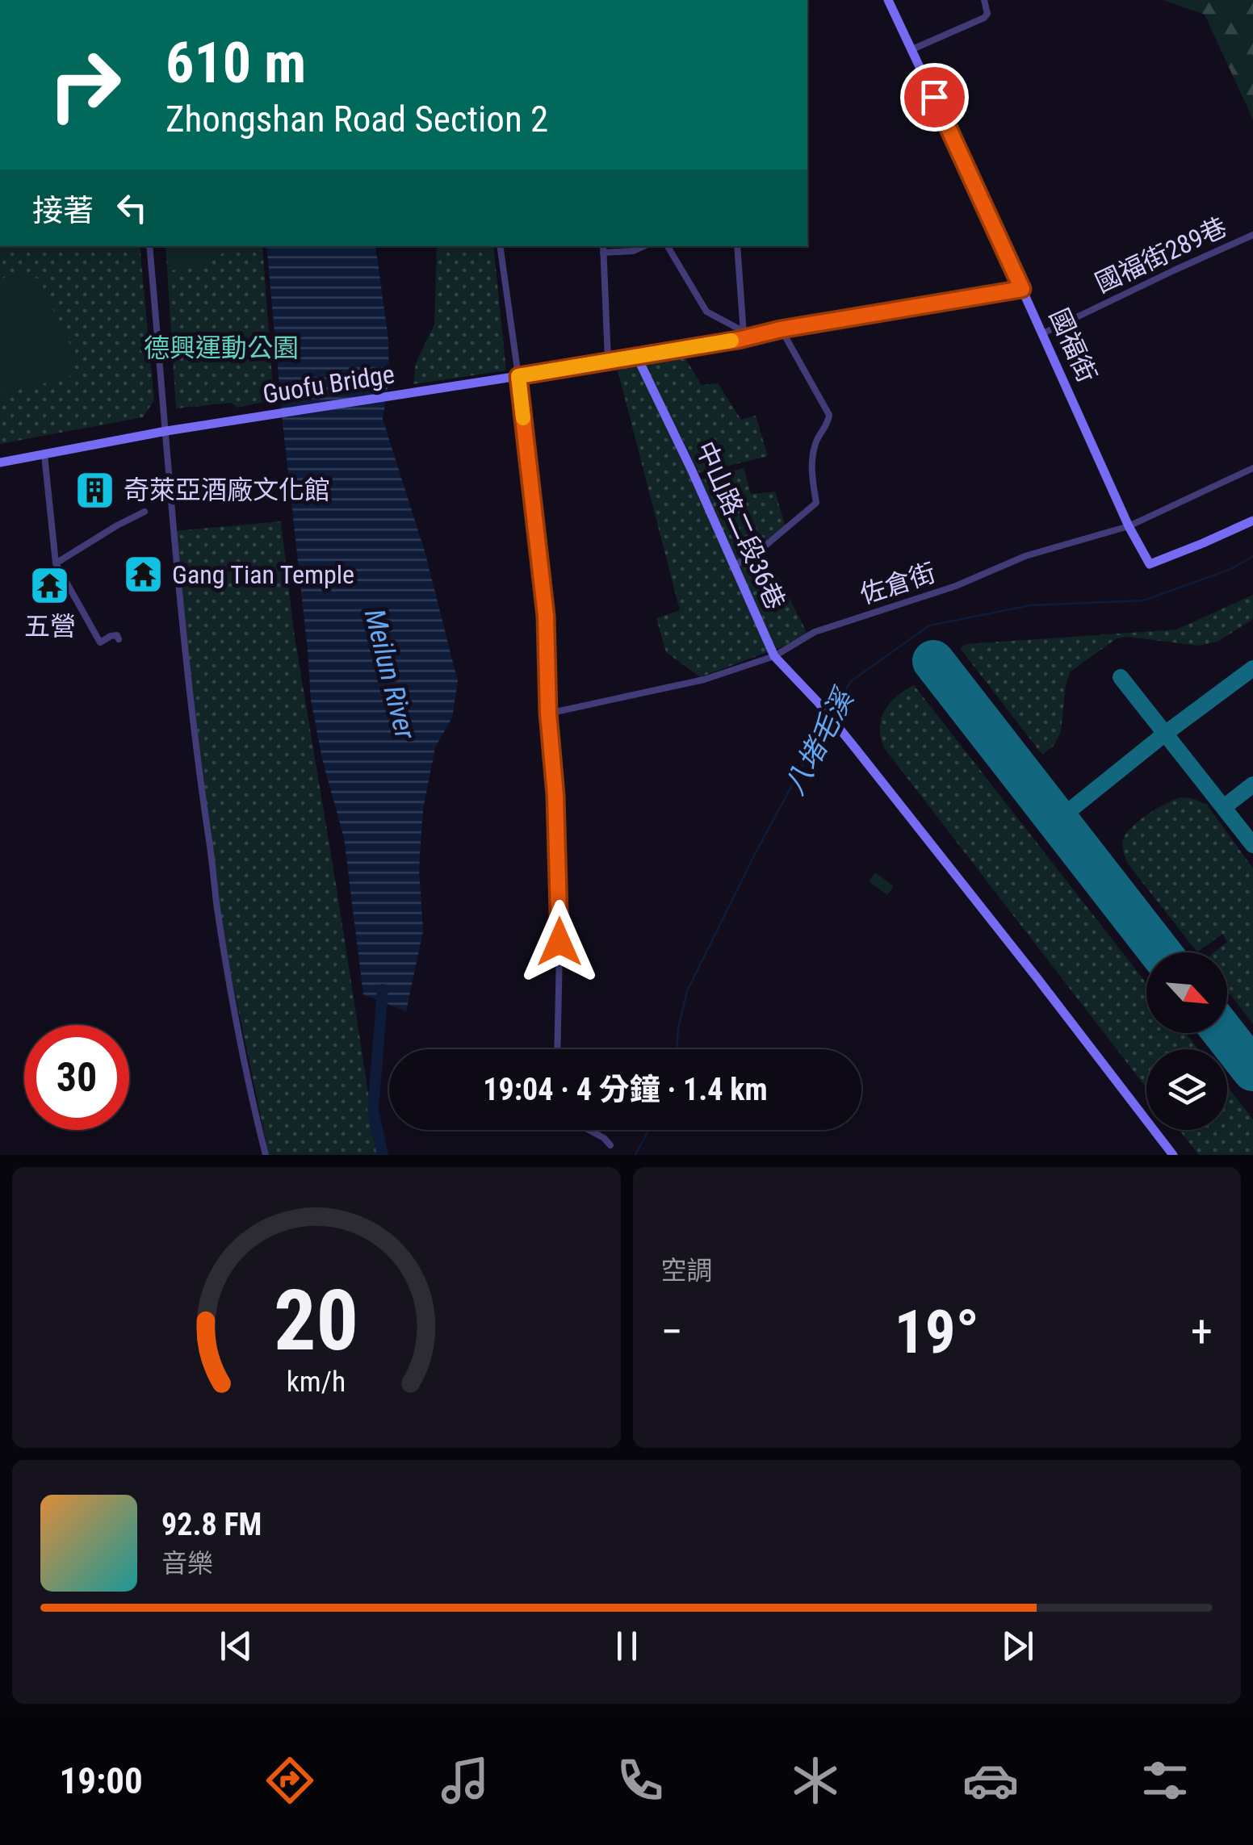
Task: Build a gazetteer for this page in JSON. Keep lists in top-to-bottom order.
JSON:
{
  "streets": {
    "street": [
      "國福街289巷",
      "國福街",
      "Guofu Bridge",
      "中山路二段36巷",
      "佐倉街"
    ]
  },
  "crossings": [
    ["國福街289巷", "國福街"],
    ["國福街", "Guofu Bridge"],
    ["國福街", "佐倉街"],
    ["Guofu Bridge", "中山路二段36巷"],
    ["中山路二段36巷", "佐倉街"]
  ],
  "water": ["Meilun River", "八堵毛溪"],
  "parks": ["德興運動公園"],
  "places": {
    "building": ["奇萊亞酒廠文化館"],
    "temple": ["Gang Tian Temple", "五營"]
  },
  "north": "bottom right",
  "page": {
    "turn": ["610 m", "Zhongshan Road Section 2"],
    "then": "接著",
    "limit": "30",
    "trip": "19:04 · 4 分鐘 · 1.4 km",
    "tile": "空調",
    "heat": ["−", "19°", "+"],
    "song": ["92.8 FM", "音樂"],
    "tabs": "19:00",
    "gauge": ["20", "km/h"]
  }
}
